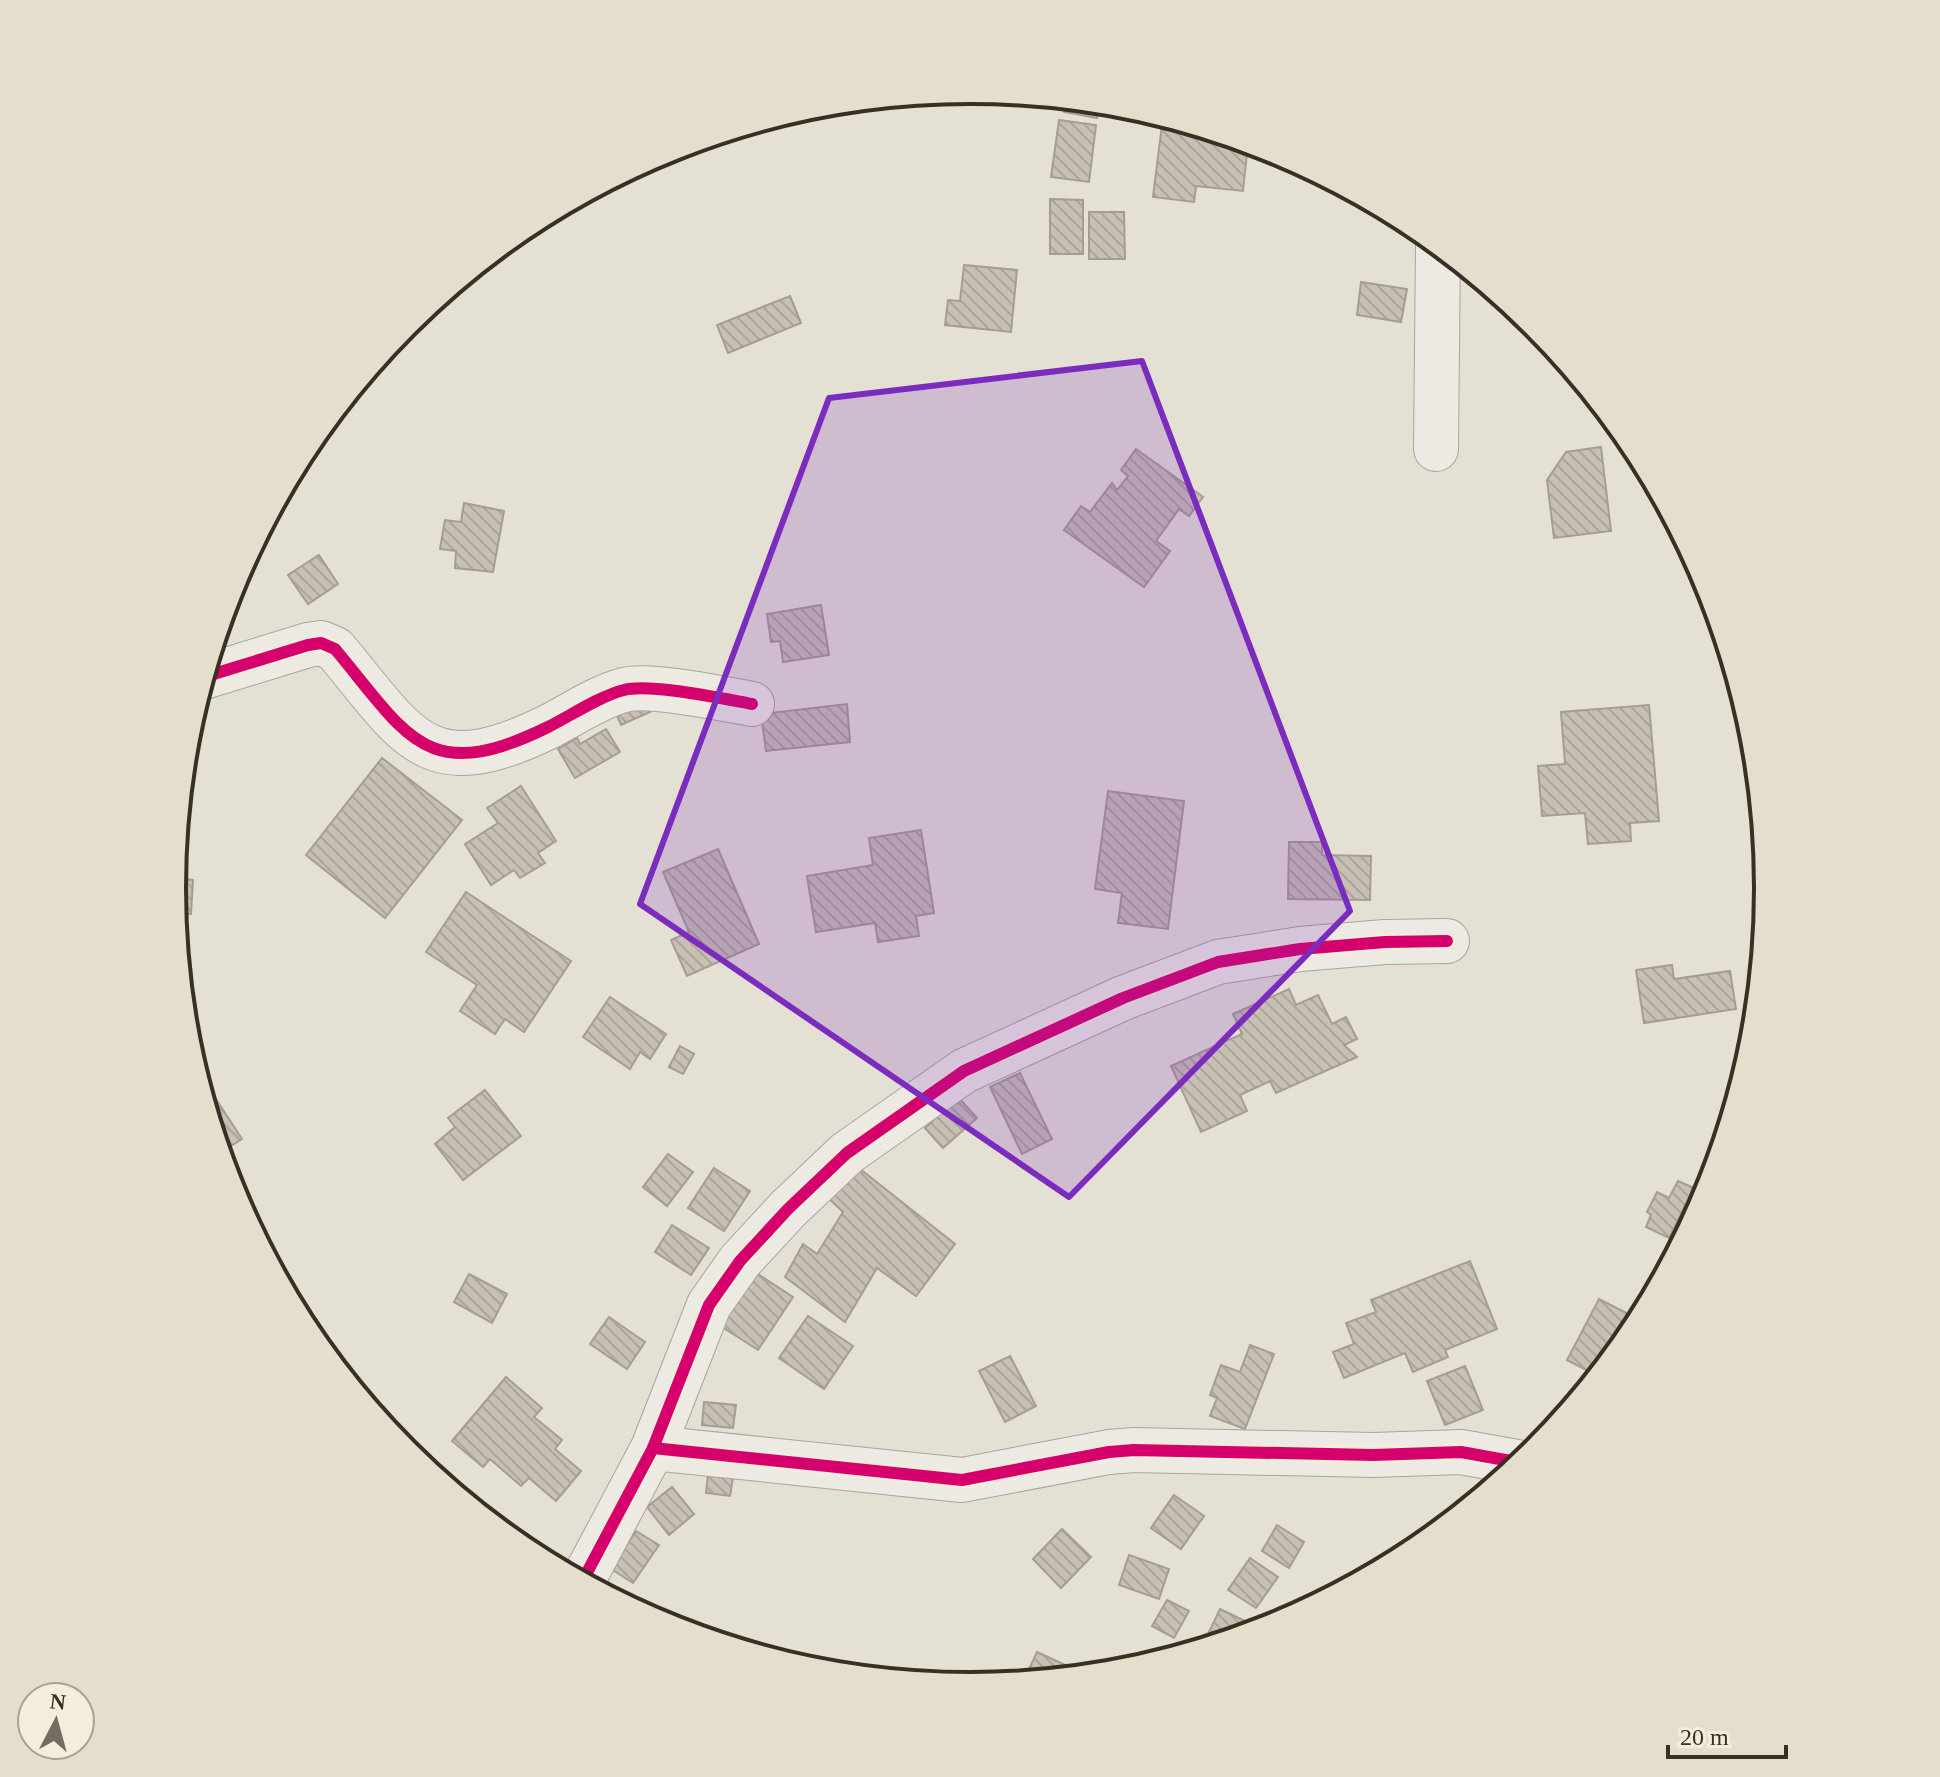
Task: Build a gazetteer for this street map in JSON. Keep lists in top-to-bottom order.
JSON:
{
  "scale_bar": "20 m",
  "north": "top"
}
